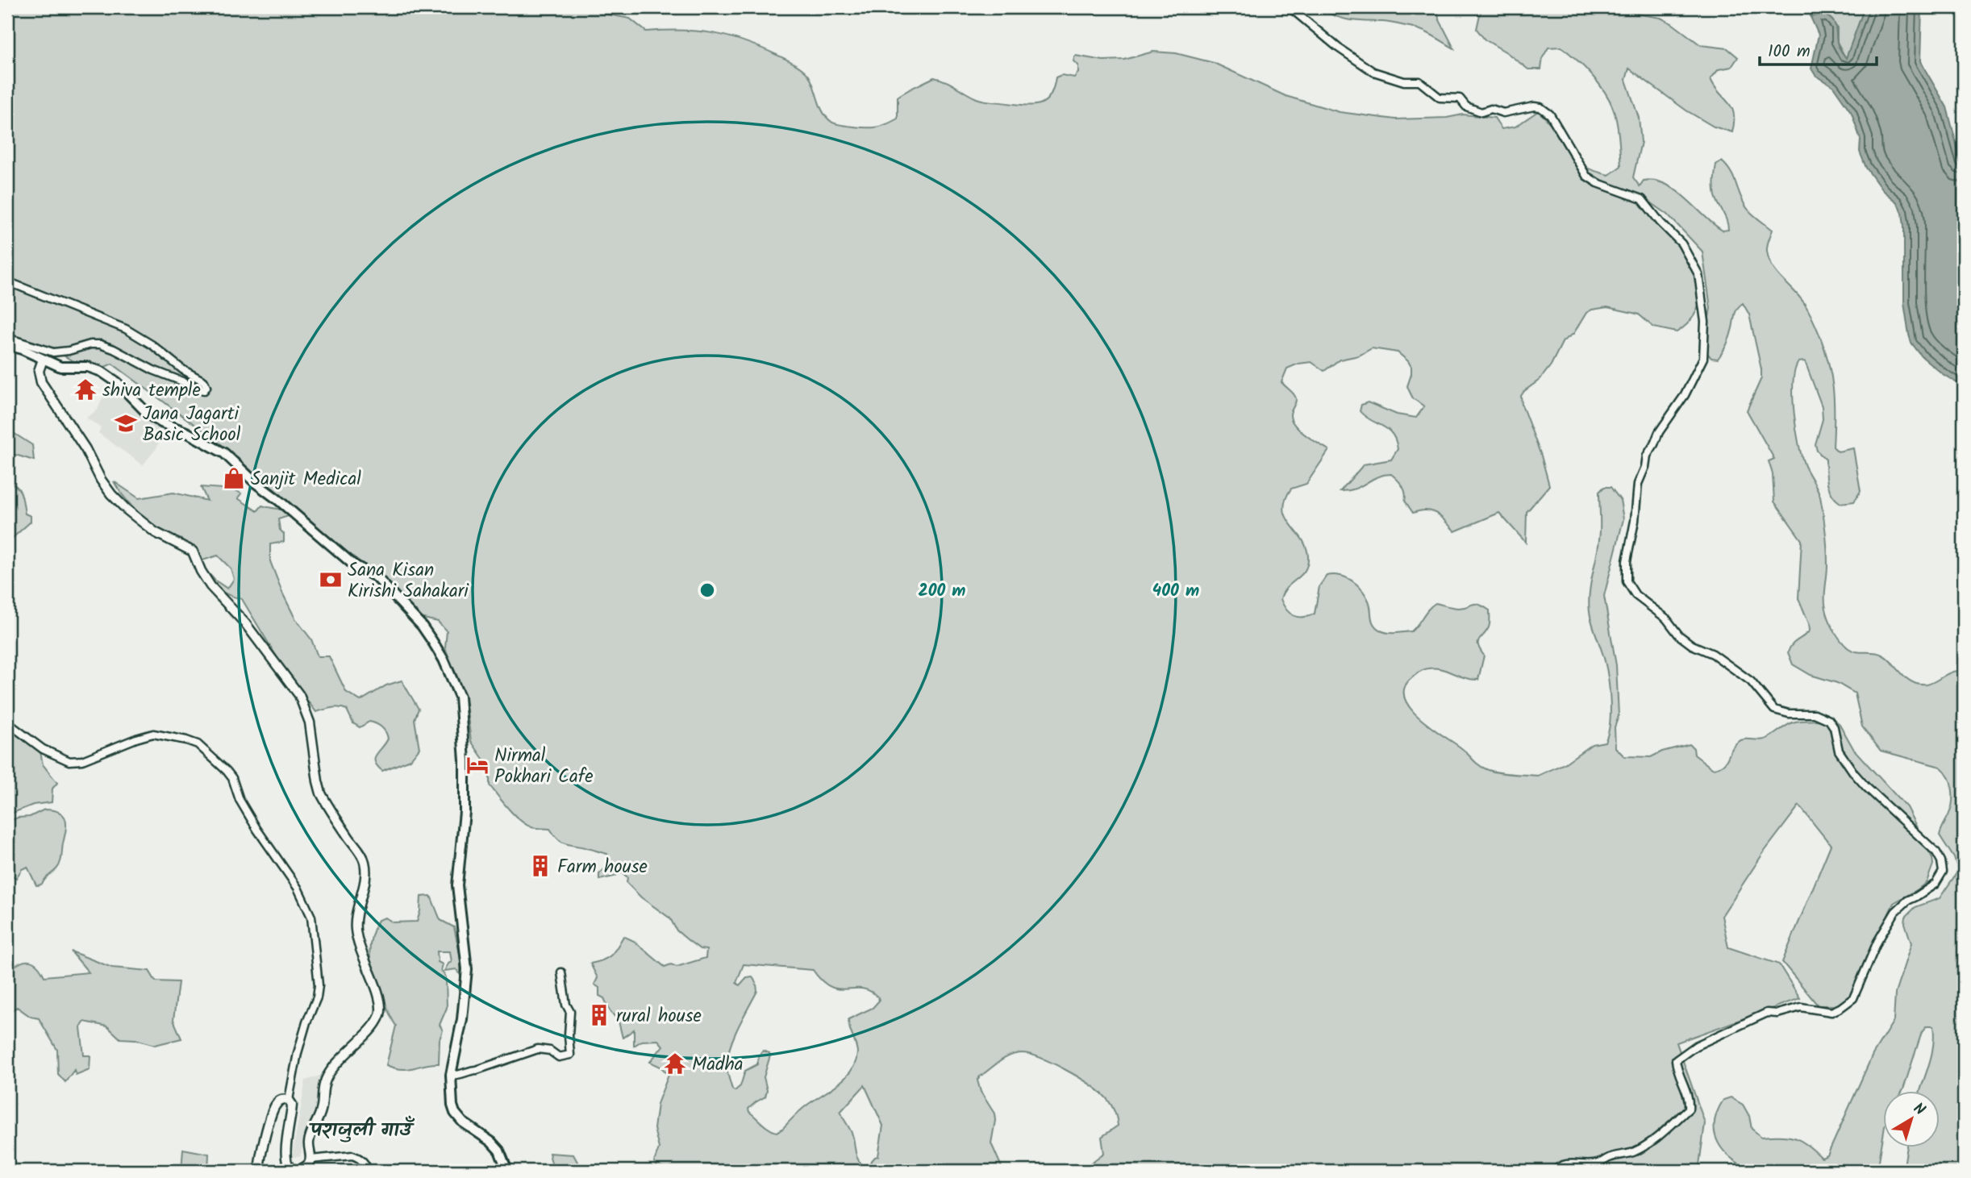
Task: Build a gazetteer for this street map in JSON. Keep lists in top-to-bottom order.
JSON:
{
  "districts": ["पराजुली गाउँ"],
  "places": {
    "temple": ["shiva temple", "Madha"],
    "school or university": ["Jana Jagarti Basic School"],
    "shop": ["Sanjit Medical"],
    "bank": ["Sana Kisan Kirishi Sahakari"],
    "hotel": ["Nirmal Pokhari Cafe"],
    "building": ["Farm house", "rural house"]
  },
  "scale_bar": "100 m",
  "north": "top right",
  "rings": ["200 m", "400 m"]
}
